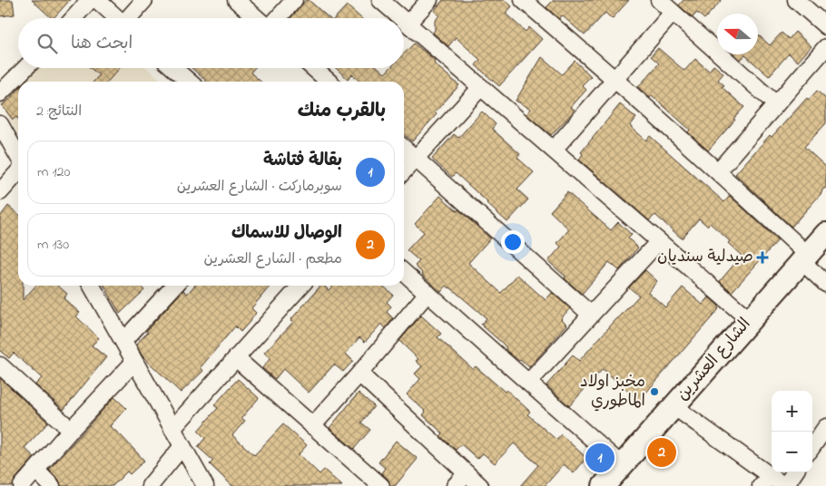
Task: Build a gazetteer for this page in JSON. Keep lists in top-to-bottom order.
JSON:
{
  "streets": {
    "street": ["الشارع العشرين"]
  },
  "places": {
    "health": ["صيدلية سنديان"],
    "other": ["مخبز اولاد الماطوري"]
  },
  "north": "left",
  "page": {
    "search": "ابحث هنا",
    "heading": ["بالقرب منك", "النتائج: 2"],
    "list": [
      {
        "mark": "1",
        "name": "بقالة فتاشة",
        "note": "سوبرماركت · الشارع العشرين",
        "value": "120 m"
      },
      {
        "mark": "2",
        "name": "الوصال للاسماك",
        "note": "مطعم · الشارع العشرين",
        "value": "130 m"
      }
    ],
    "map_buttons": ["+", "−"],
    "pins": ["2", "1"]
  }
}
